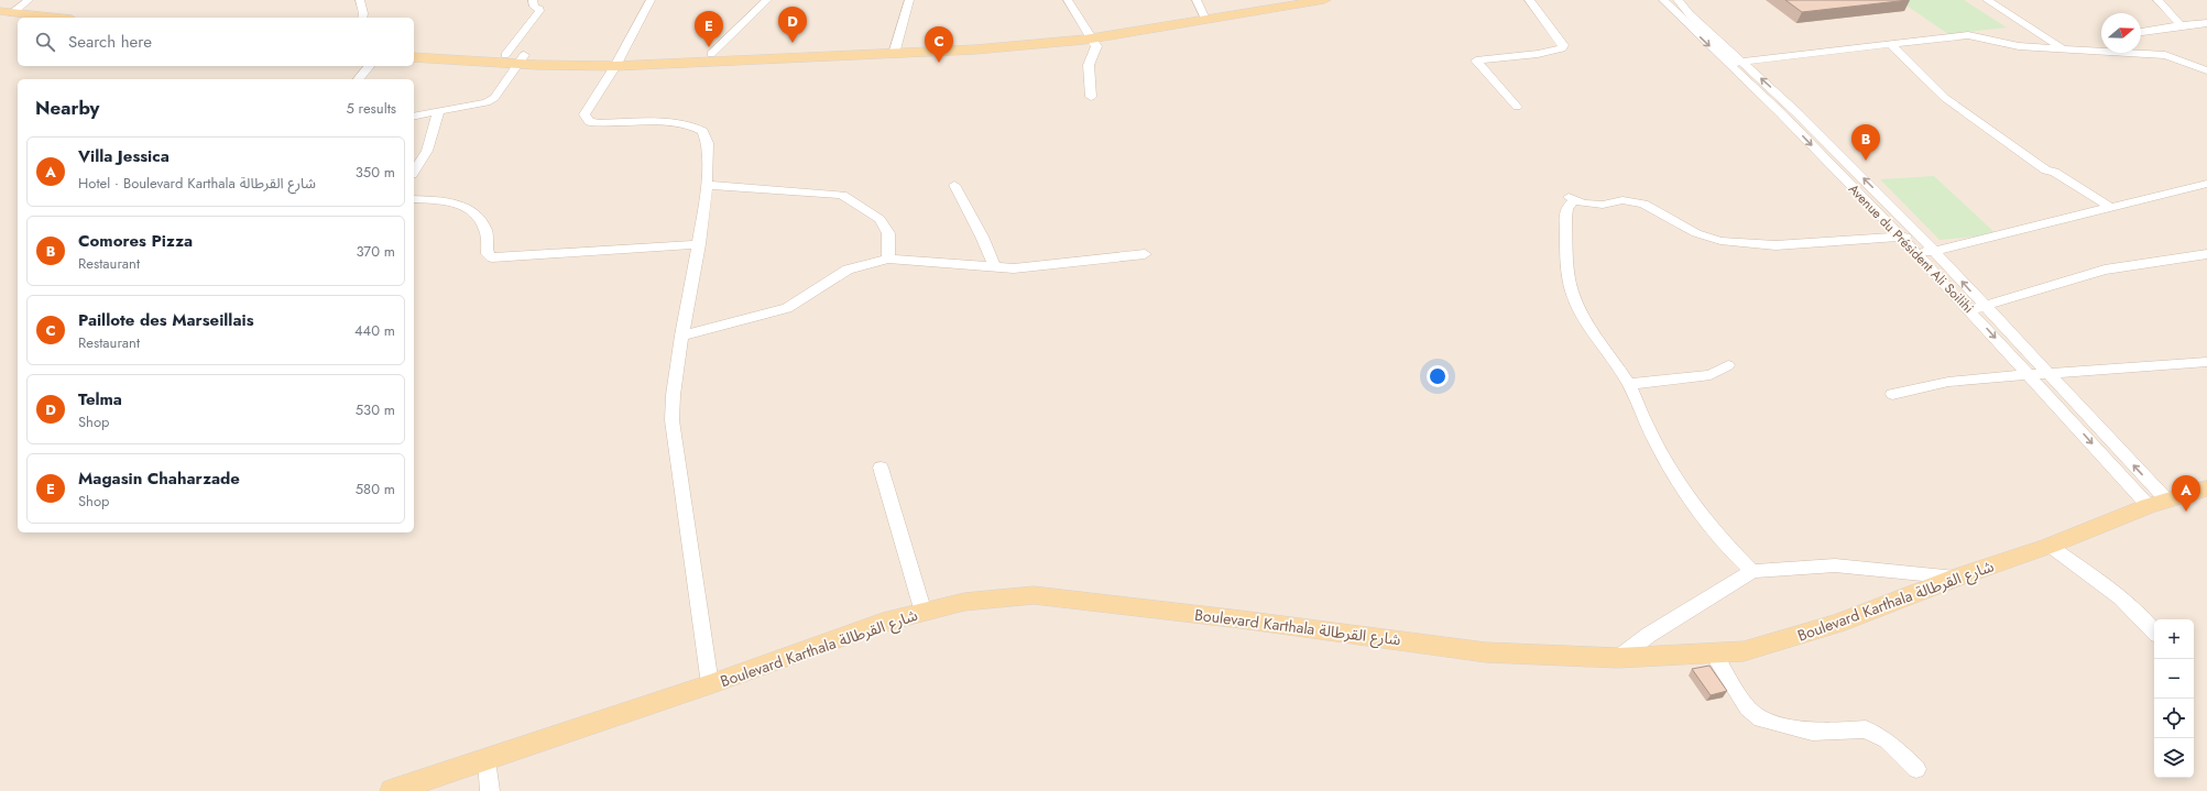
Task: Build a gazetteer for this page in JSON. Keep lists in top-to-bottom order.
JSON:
{
  "streets": {
    "main road": ["Boulevard Karthala شارع القرطالة"],
    "street": ["Avenue du Président Ali Soilihi"]
  },
  "crossings": [
    ["Avenue du Président Ali Soilihi", "Boulevard Karthala شارع القرطالة"]
  ],
  "north": "right",
  "page": {
    "pins": [
      "D",
      "E",
      "C",
      "B",
      "A"
    ],
    "search": "Search here",
    "heading": ["Nearby", "5 results"],
    "list": [
      {
        "mark": "A",
        "name": "Villa Jessica",
        "note": "Hotel · Boulevard Karthala شارع القرطالة",
        "value": "350 m"
      },
      {
        "mark": "B",
        "name": "Comores Pizza",
        "note": "Restaurant",
        "value": "370 m"
      },
      {
        "mark": "C",
        "name": "Paillote des Marseillais",
        "note": "Restaurant",
        "value": "440 m"
      },
      {
        "mark": "D",
        "name": "Telma",
        "note": "Shop",
        "value": "530 m"
      },
      {
        "mark": "E",
        "name": "Magasin Chaharzade",
        "note": "Shop",
        "value": "580 m"
      }
    ],
    "map_buttons": ["+", "−"]
  }
}
